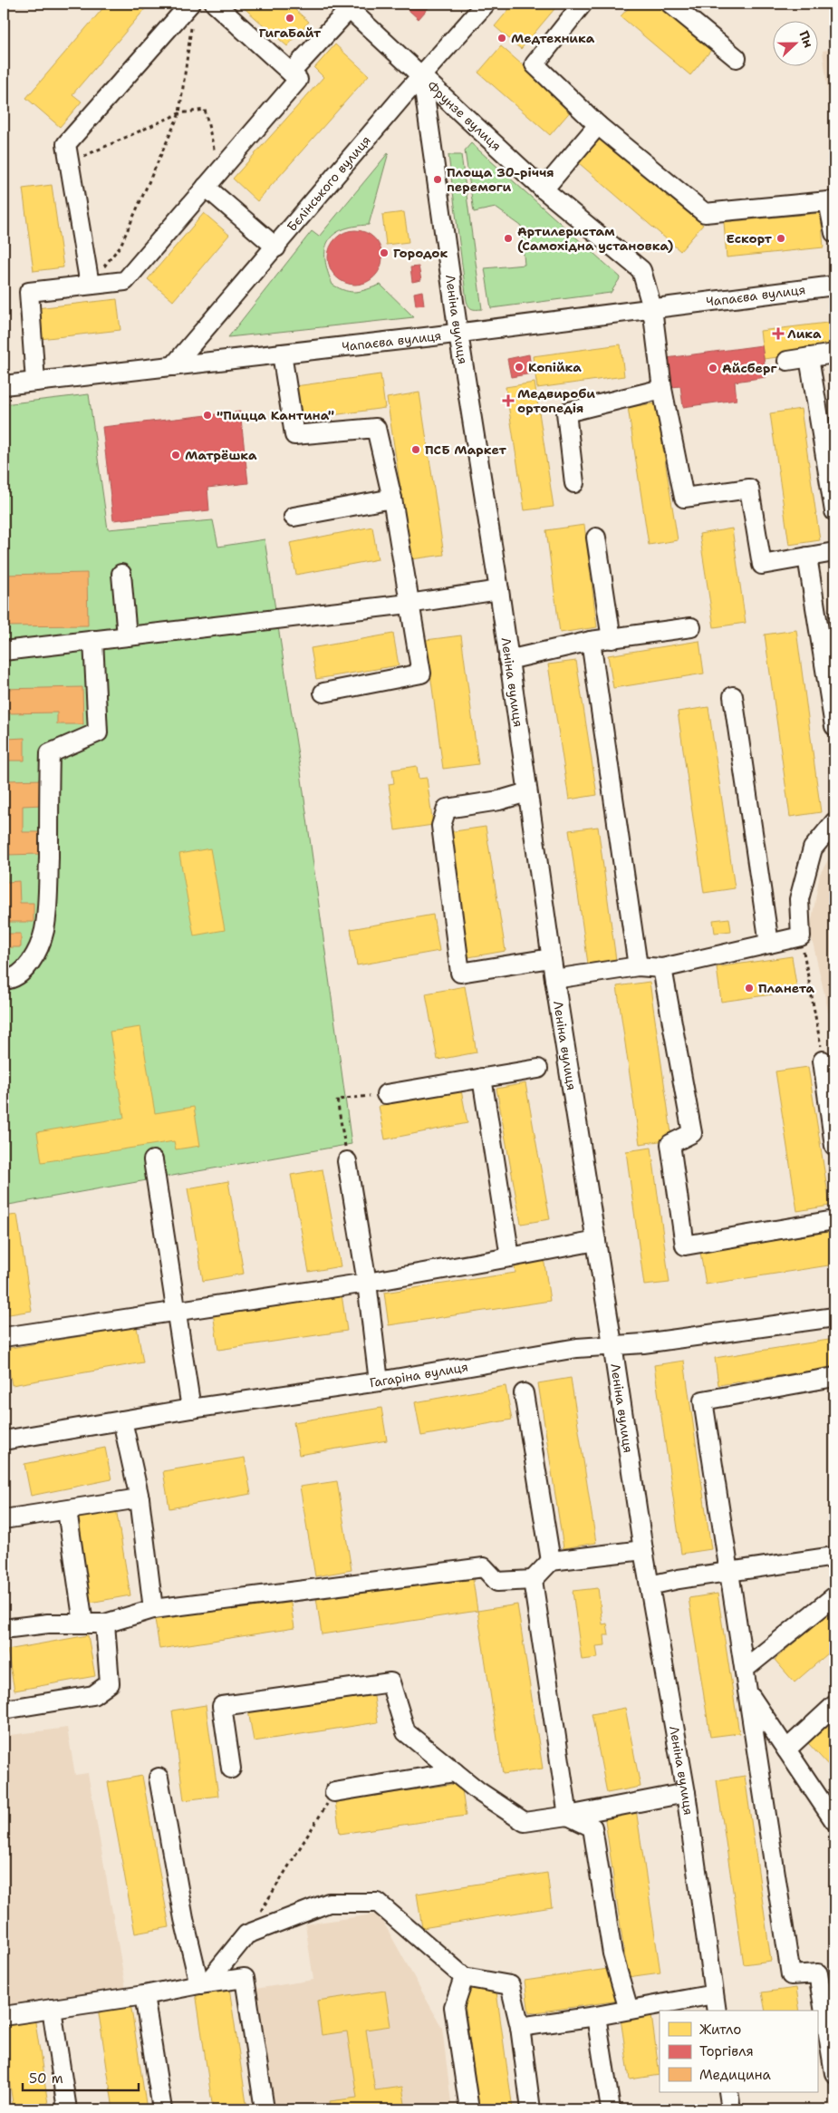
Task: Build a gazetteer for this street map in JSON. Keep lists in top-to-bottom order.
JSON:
{
  "streets": {
    "street": [
      "Фрунзе вулиця",
      "Бєлінського вулиця",
      "Чапаєва вулиця",
      "Леніна вулиця",
      "Гагаріна вулиця"
    ]
  },
  "crossings": [
    ["Фрунзе вулиця", "Бєлінського вулиця"],
    ["Фрунзе вулиця", "Чапаєва вулиця"],
    ["Фрунзе вулиця", "Леніна вулиця"],
    ["Бєлінського вулиця", "Чапаєва вулиця"],
    ["Бєлінського вулиця", "Леніна вулиця"],
    ["Чапаєва вулиця", "Леніна вулиця"],
    ["Леніна вулиця", "Гагаріна вулиця"]
  ],
  "places": {
    "other": [
      "ГигаБайт",
      "Медтехника",
      "Площа 30-річчя перемоги",
      "Артилеристам (Самохідна установка)",
      "Ескорт",
      "Городок",
      "Копійка",
      "Айсберг",
      "\"Пицца Кантина\"",
      "ПСБ Маркет",
      "Матрёшка",
      "Планета"
    ],
    "health": ["Лика", "Медвироби ортопедія"]
  },
  "legend": ["Житло", "Торгівля", "Медицина"],
  "scale_bar": "50 m",
  "north": "right"
}
